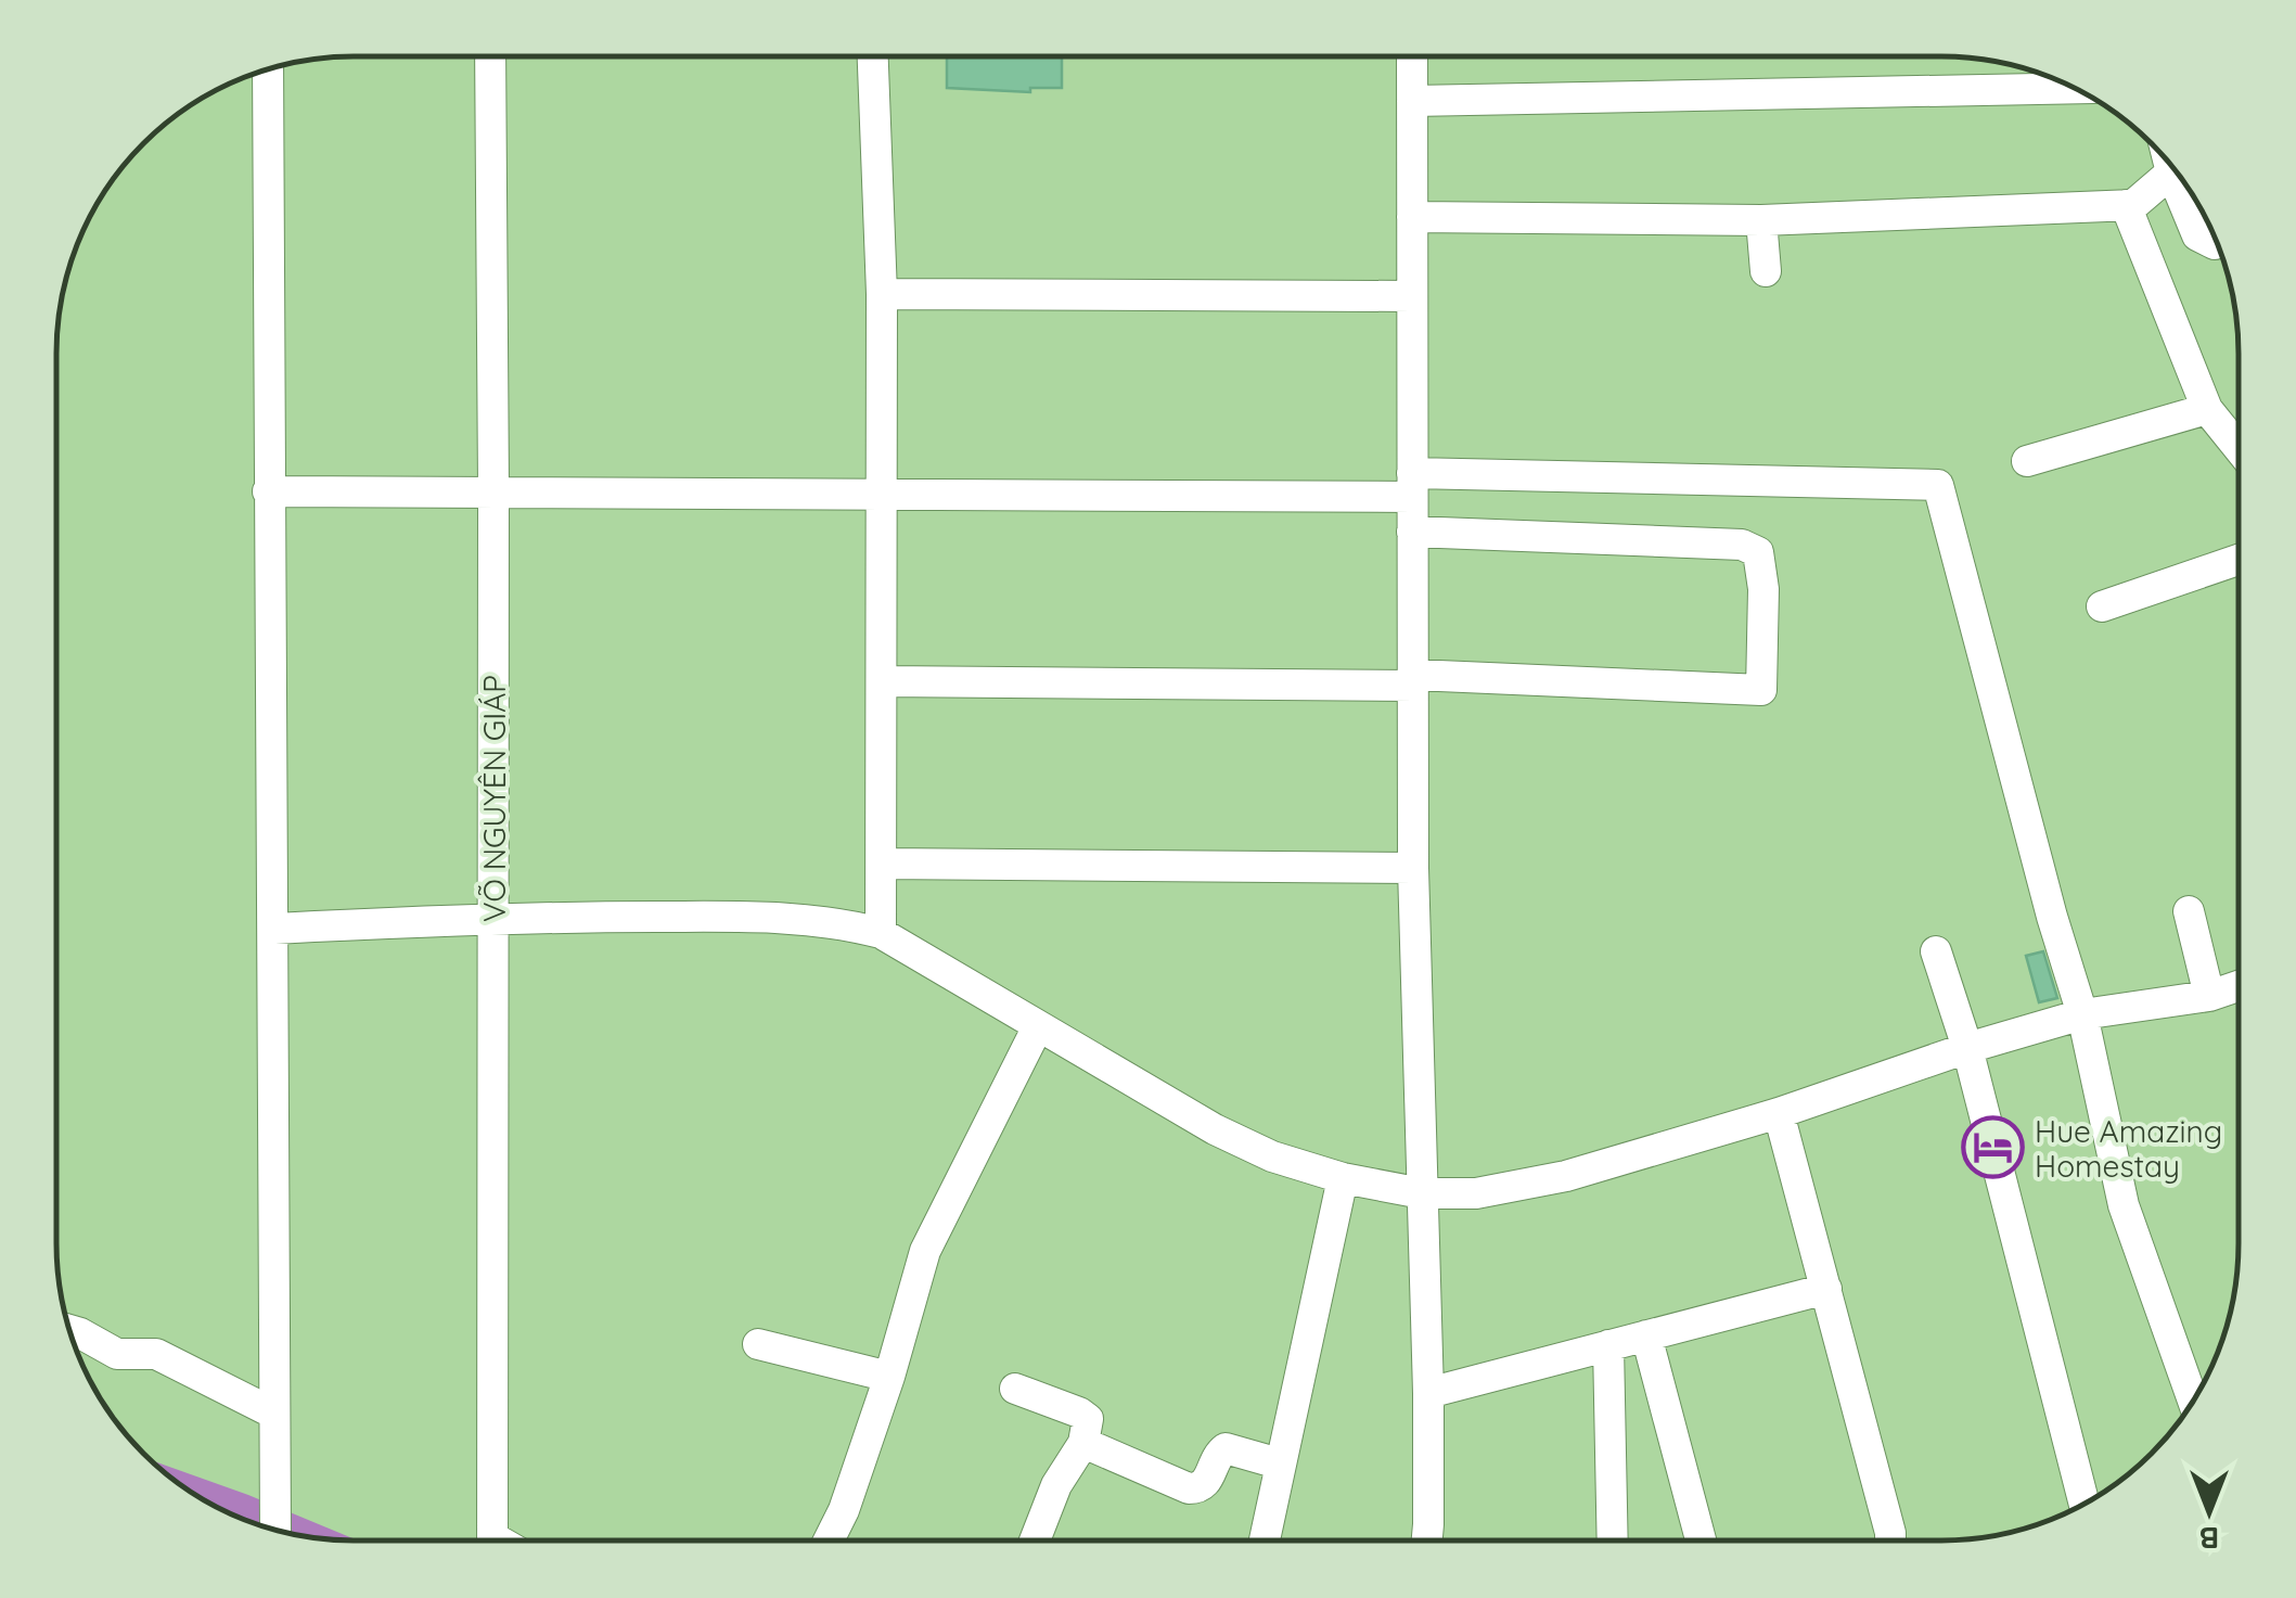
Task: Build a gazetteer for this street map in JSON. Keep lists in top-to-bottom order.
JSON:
{
  "streets": {
    "street": ["VÕ NGUYÊN GIÁP"]
  },
  "places": {
    "hotel": ["Hue Amazing Homestay"]
  },
  "north": "bottom"
}
